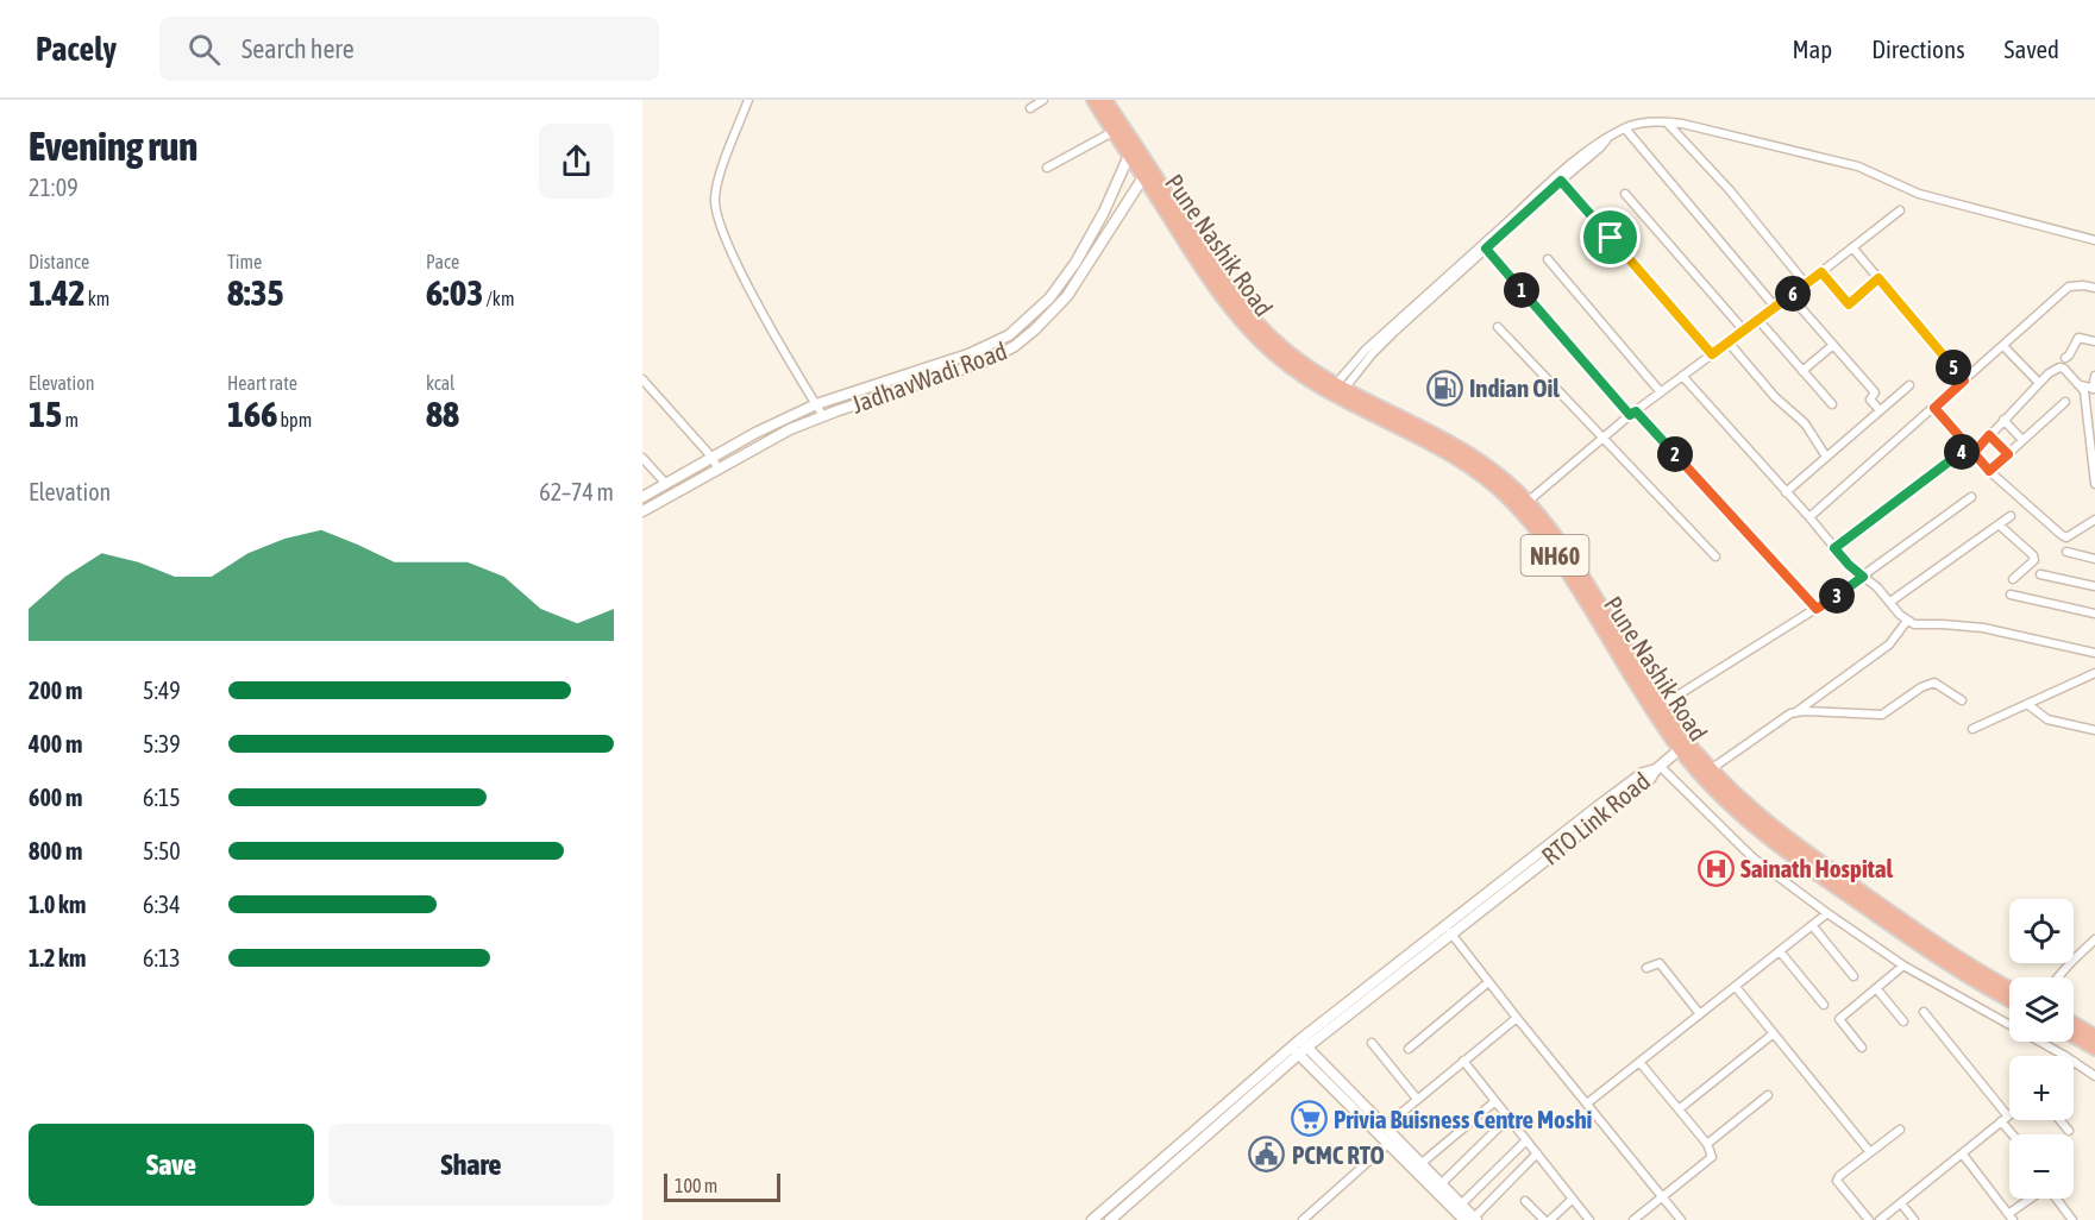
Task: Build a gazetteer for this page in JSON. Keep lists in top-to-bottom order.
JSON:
{
  "streets": {
    "highway": ["Pune Nashik Road", "NH60"],
    "main road": ["JadhavWadi Road", "RTO Link Road"]
  },
  "crossings": [
    ["Pune Nashik Road", "JadhavWadi Road"],
    ["Pune Nashik Road", "RTO Link Road"]
  ],
  "places": {
    "fuel station": ["Indian Oil"],
    "hospital": ["Sainath Hospital"],
    "supermarket": ["Privia Buisness Centre Moshi"],
    "public building": ["PCMC RTO"]
  },
  "scale_bar": "100 m",
  "page": {
    "header": "Pacely",
    "search": "Search here",
    "nav": ["Map", "Directions", "Saved"],
    "heading": ["Evening run", "21:09"],
    "stats": [
      ["Distance", "1.42 km"],
      ["Time", "8:35"],
      ["Pace", "6:03 /km"],
      ["Elevation", "15 m"],
      ["Heart rate", "166 bpm"],
      ["kcal", "88"]
    ],
    "pins": [
      "1",
      "6",
      "5",
      "4",
      "2",
      "3"
    ],
    "chart": ["Elevation", "62–74 m"],
    "list": [
      {
        "name": "200 m",
        "note": "5:49"
      },
      {
        "name": "400 m",
        "note": "5:39"
      },
      {
        "name": "600 m",
        "note": "6:15"
      },
      {
        "name": "800 m",
        "note": "5:50"
      },
      {
        "name": "1.0 km",
        "note": "6:34"
      },
      {
        "name": "1.2 km",
        "note": "6:13"
      }
    ],
    "map_buttons": ["+", "−"],
    "buttons": ["Save", "Share"],
    "scale": "100 m"
  }
}
